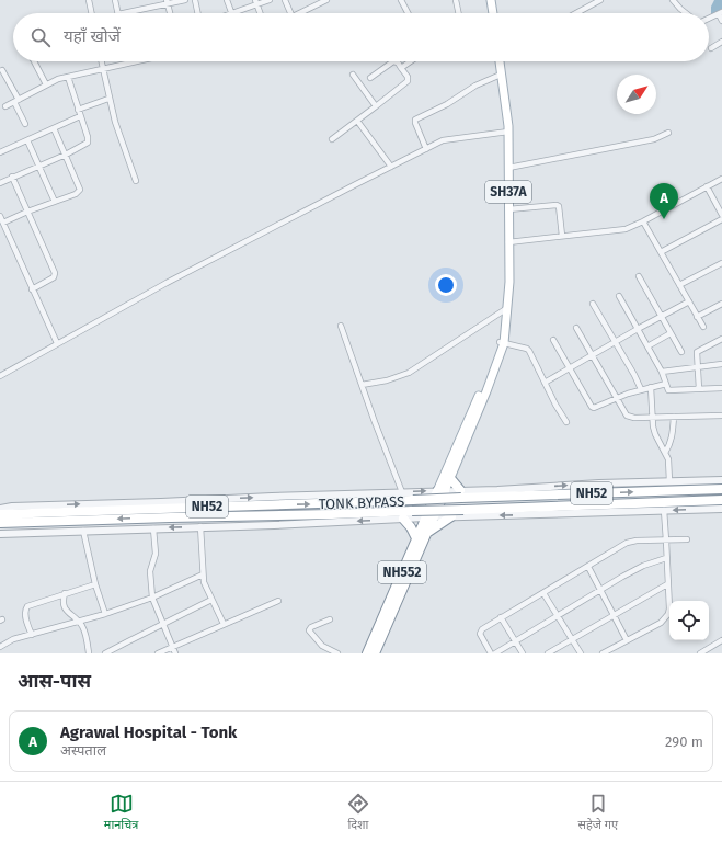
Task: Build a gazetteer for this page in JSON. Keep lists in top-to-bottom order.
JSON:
{
  "streets": {
    "highway": ["NH52", "TONK BYPASS", "NH552"],
    "main road": ["SH37A"]
  },
  "crossings": [
    ["SH37A", "NH552"]
  ],
  "north": "top right",
  "page": {
    "search": "यहाँ खोजें",
    "pins": "A",
    "heading": "आस-पास",
    "list": [
      {
        "mark": "A",
        "name": "Agrawal Hospital - Tonk",
        "note": "अस्पताल",
        "value": "290 m"
      }
    ],
    "nav": ["मानचित्र", "दिशा", "सहेजे गए"]
  }
}
